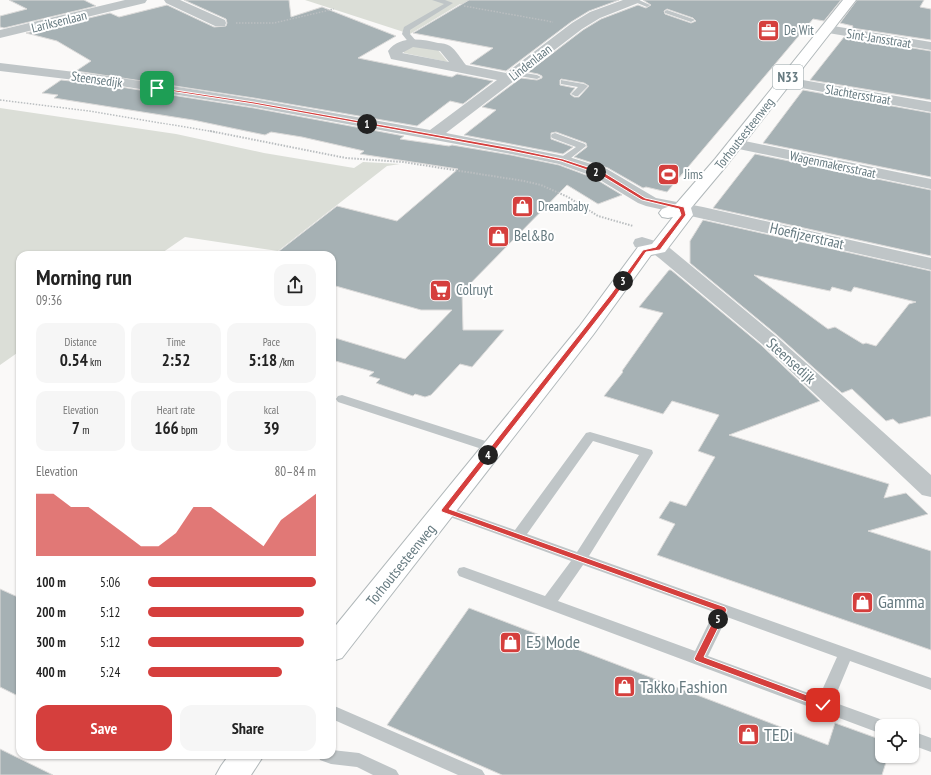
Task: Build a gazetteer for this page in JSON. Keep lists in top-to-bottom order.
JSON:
{
  "streets": {
    "main road": ["N33", "Torhoutsesteenweg"],
    "street": [
      "Lariksenlaan",
      "Sint-Jansstraat",
      "Lindenlaan",
      "Steensedijk",
      "Slachtersstraat",
      "Wagenmakersstraat",
      "Hoefijzerstraat"
    ]
  },
  "crossings": [
    ["Sint-Jansstraat", "Torhoutsesteenweg"],
    ["Lindenlaan", "Steensedijk"],
    ["Steensedijk", "Torhoutsesteenweg"],
    ["Steensedijk", "Hoefijzerstraat"],
    ["Slachtersstraat", "Torhoutsesteenweg"],
    ["Torhoutsesteenweg", "Wagenmakersstraat"],
    ["Torhoutsesteenweg", "Hoefijzerstraat"]
  ],
  "places": {
    "office": ["De Wit"],
    "sports": ["Jims"],
    "shop": [
      "Dreambaby",
      "Bel&Bo",
      "Gamma",
      "E5 Mode",
      "Takko Fashion",
      "TEDi"
    ],
    "supermarket": ["Colruyt"]
  },
  "page": {
    "pins": [
      "1",
      "2",
      "3",
      "4",
      "5"
    ],
    "heading": ["Morning run", "09:36"],
    "stats": [
      ["Distance", "0.54 km"],
      ["Time", "2:52"],
      ["Pace", "5:18 /km"],
      ["Elevation", "7 m"],
      ["Heart rate", "166 bpm"],
      ["kcal", "39"]
    ],
    "chart": ["Elevation", "80–84 m"],
    "list": [
      {
        "name": "100 m",
        "note": "5:06"
      },
      {
        "name": "200 m",
        "note": "5:12"
      },
      {
        "name": "300 m",
        "note": "5:12"
      },
      {
        "name": "400 m",
        "note": "5:24"
      }
    ],
    "buttons": ["Save", "Share"]
  }
}
